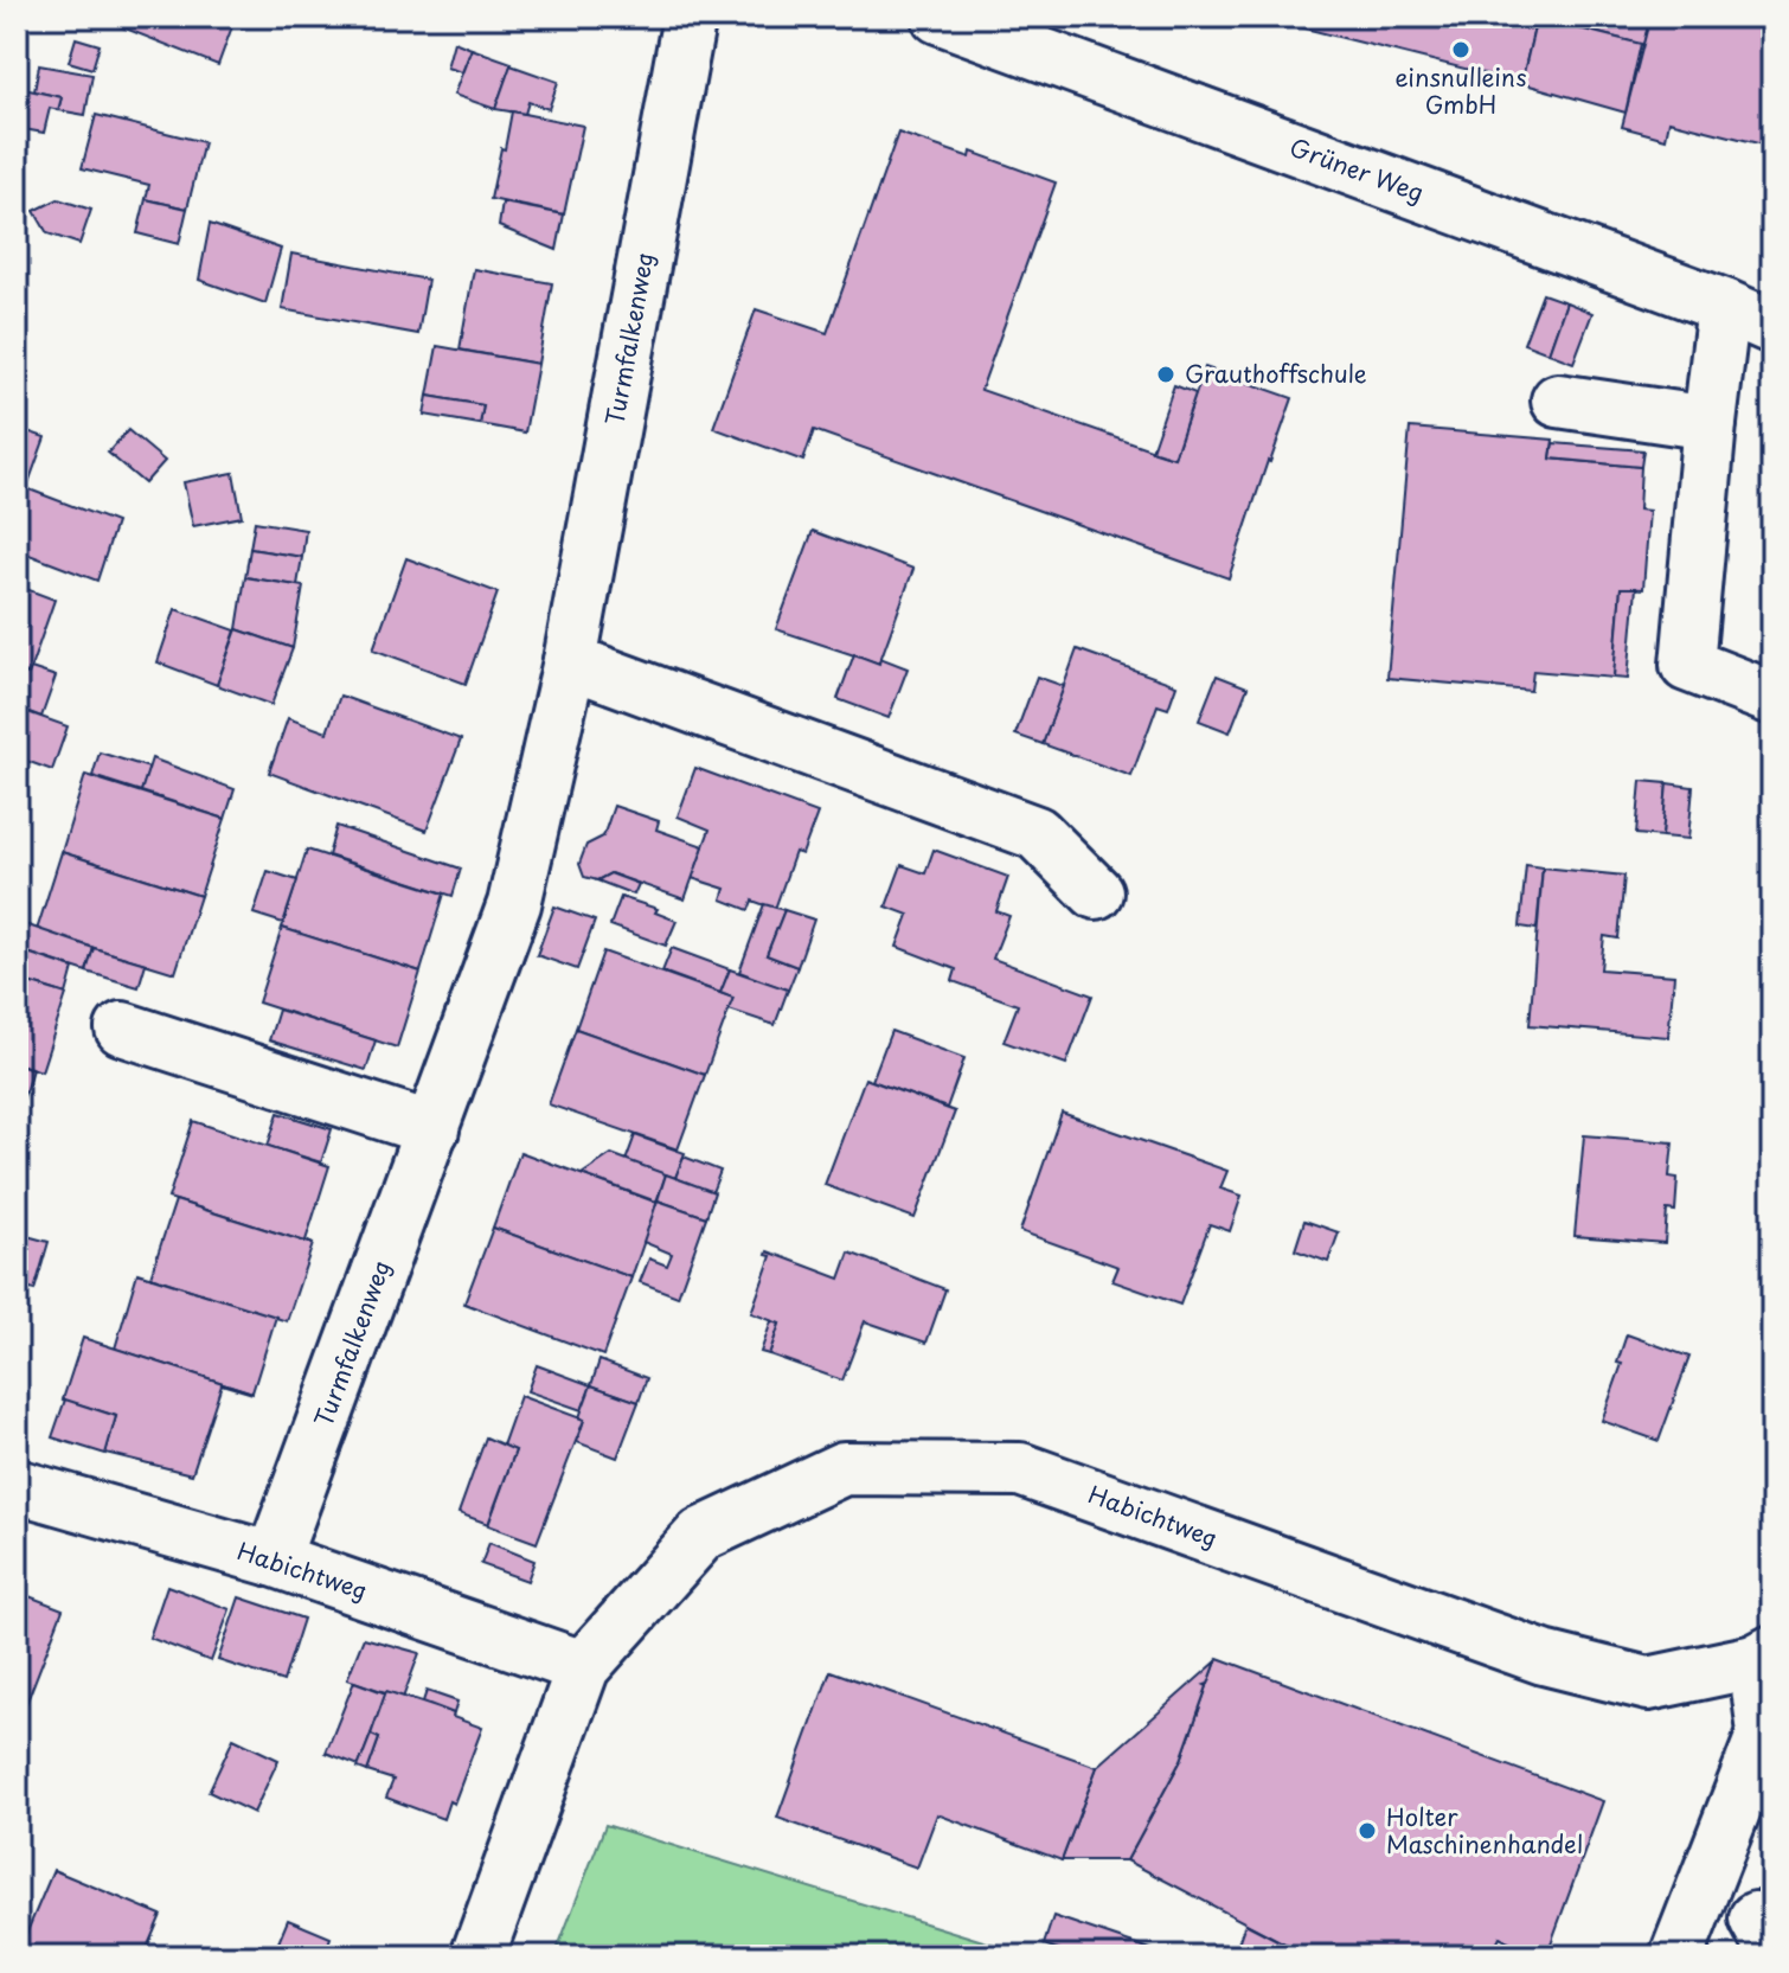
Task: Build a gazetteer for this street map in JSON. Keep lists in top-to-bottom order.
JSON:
{
  "streets": {
    "street": ["Grüner Weg", "Turmfalkenweg", "Habichtweg"]
  },
  "crossings": [
    ["Turmfalkenweg", "Habichtweg"]
  ],
  "places": ["einsnulleins GmbH", "Grauthoffschule", "Holter Maschinenhandel"]
}
